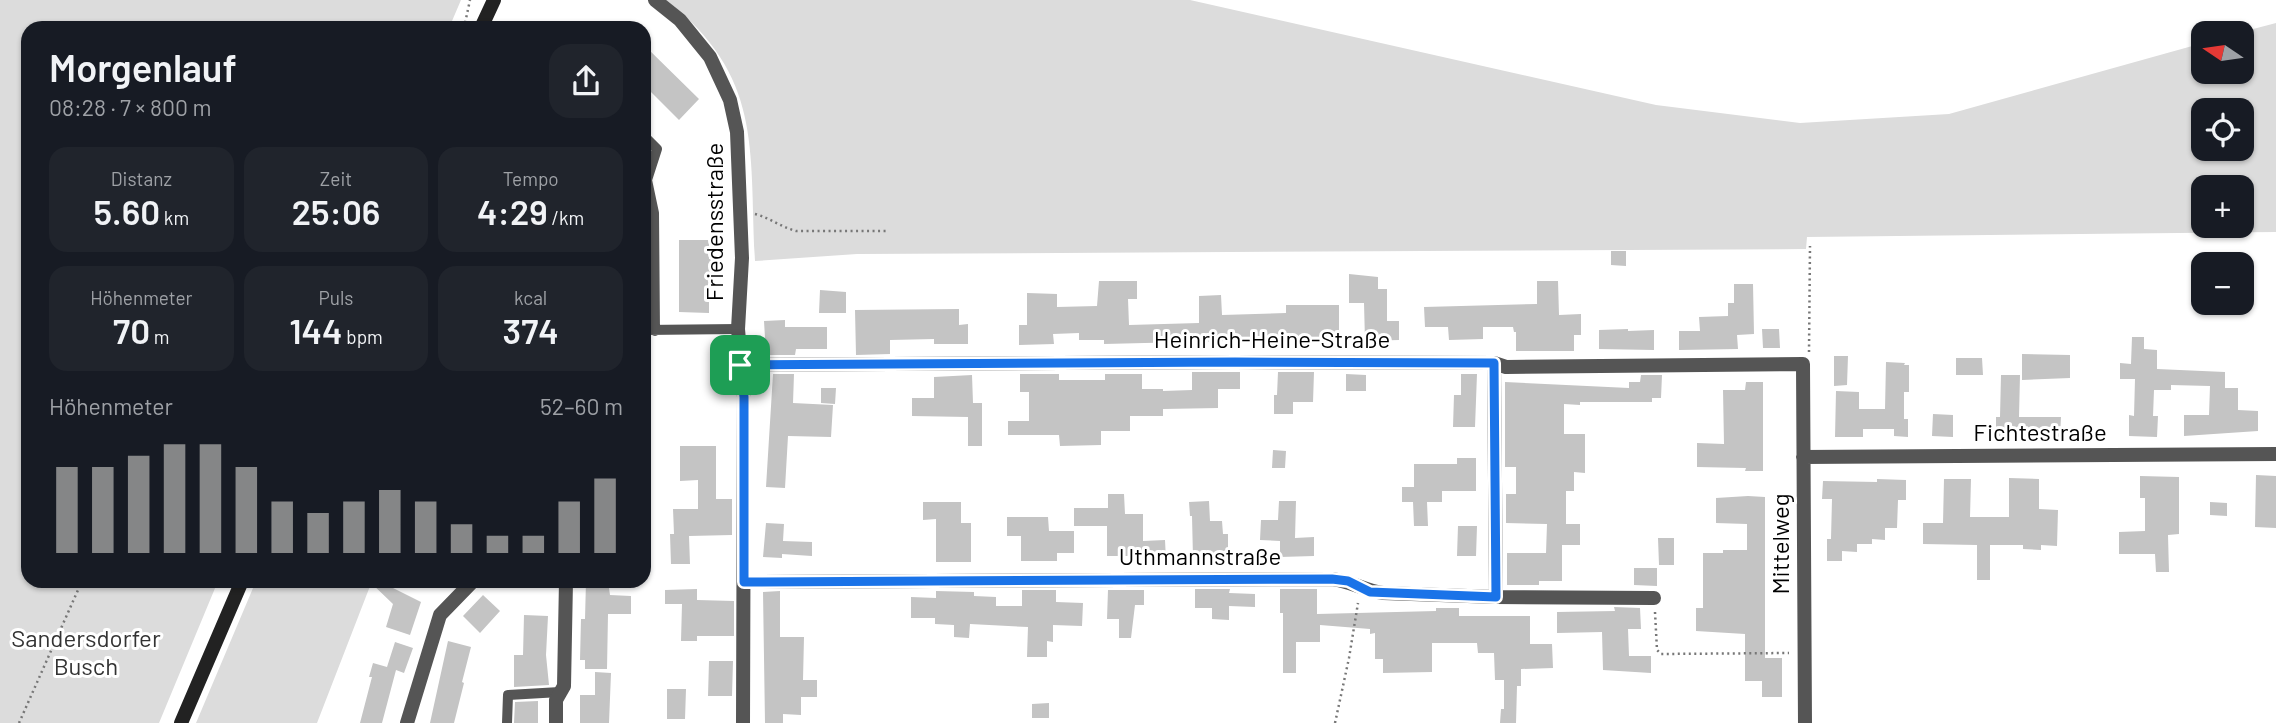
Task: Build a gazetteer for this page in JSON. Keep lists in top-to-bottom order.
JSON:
{
  "streets": {
    "street": [
      "Friedensstraße",
      "Heinrich-Heine-Straße",
      "Fichtestraße",
      "Mittelweg",
      "Uthmannstraße"
    ]
  },
  "crossings": [
    ["Friedensstraße", "Heinrich-Heine-Straße"],
    ["Friedensstraße", "Uthmannstraße"],
    ["Heinrich-Heine-Straße", "Mittelweg"],
    ["Fichtestraße", "Mittelweg"]
  ],
  "parks": ["Sandersdorfer Busch"],
  "north": "left",
  "page": {
    "map_buttons": ["+", "−"],
    "heading": ["Morgenlauf", "08:28 · 7 × 800 m"],
    "stats": [
      ["Distanz", "5.60 km"],
      ["Zeit", "25:06"],
      ["Tempo", "4:29 /km"],
      ["Höhenmeter", "70 m"],
      ["Puls", "144 bpm"],
      ["kcal", "374"]
    ],
    "chart": ["Höhenmeter", "52–60 m"]
  }
}
